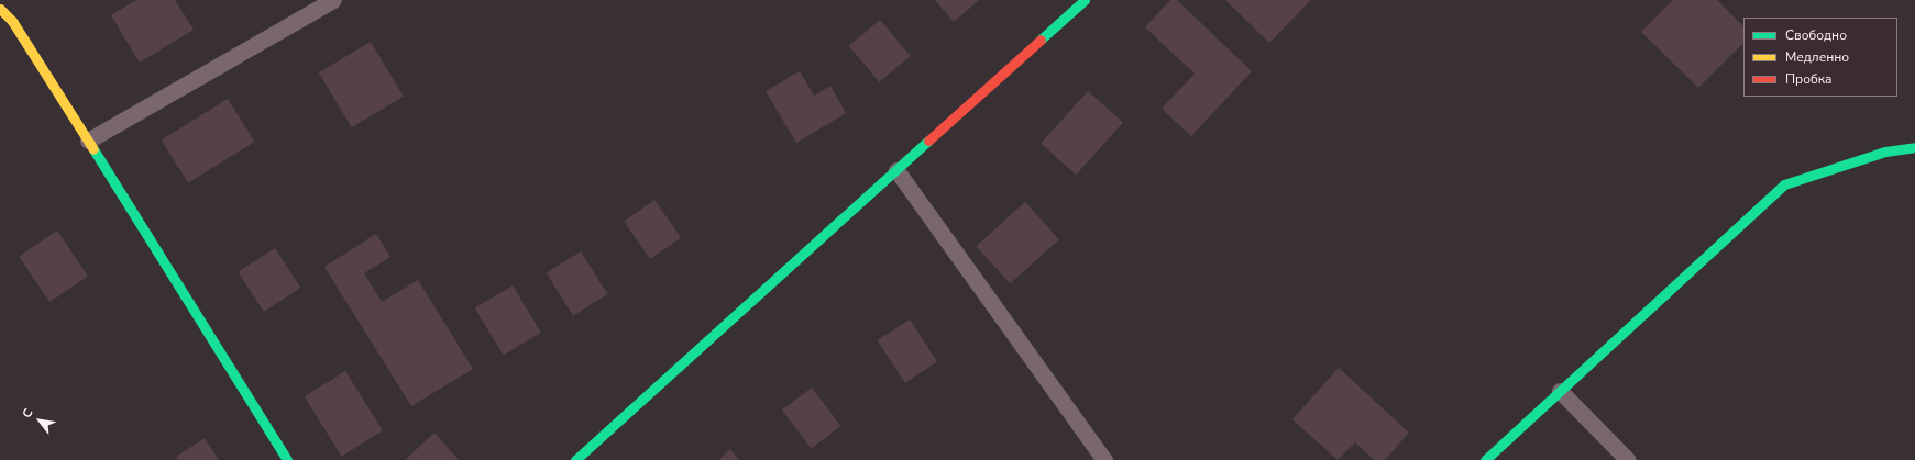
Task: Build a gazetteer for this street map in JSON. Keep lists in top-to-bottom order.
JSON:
{
  "legend": ["Свободно", "Медленно", "Пробка"],
  "north": "top left"
}
